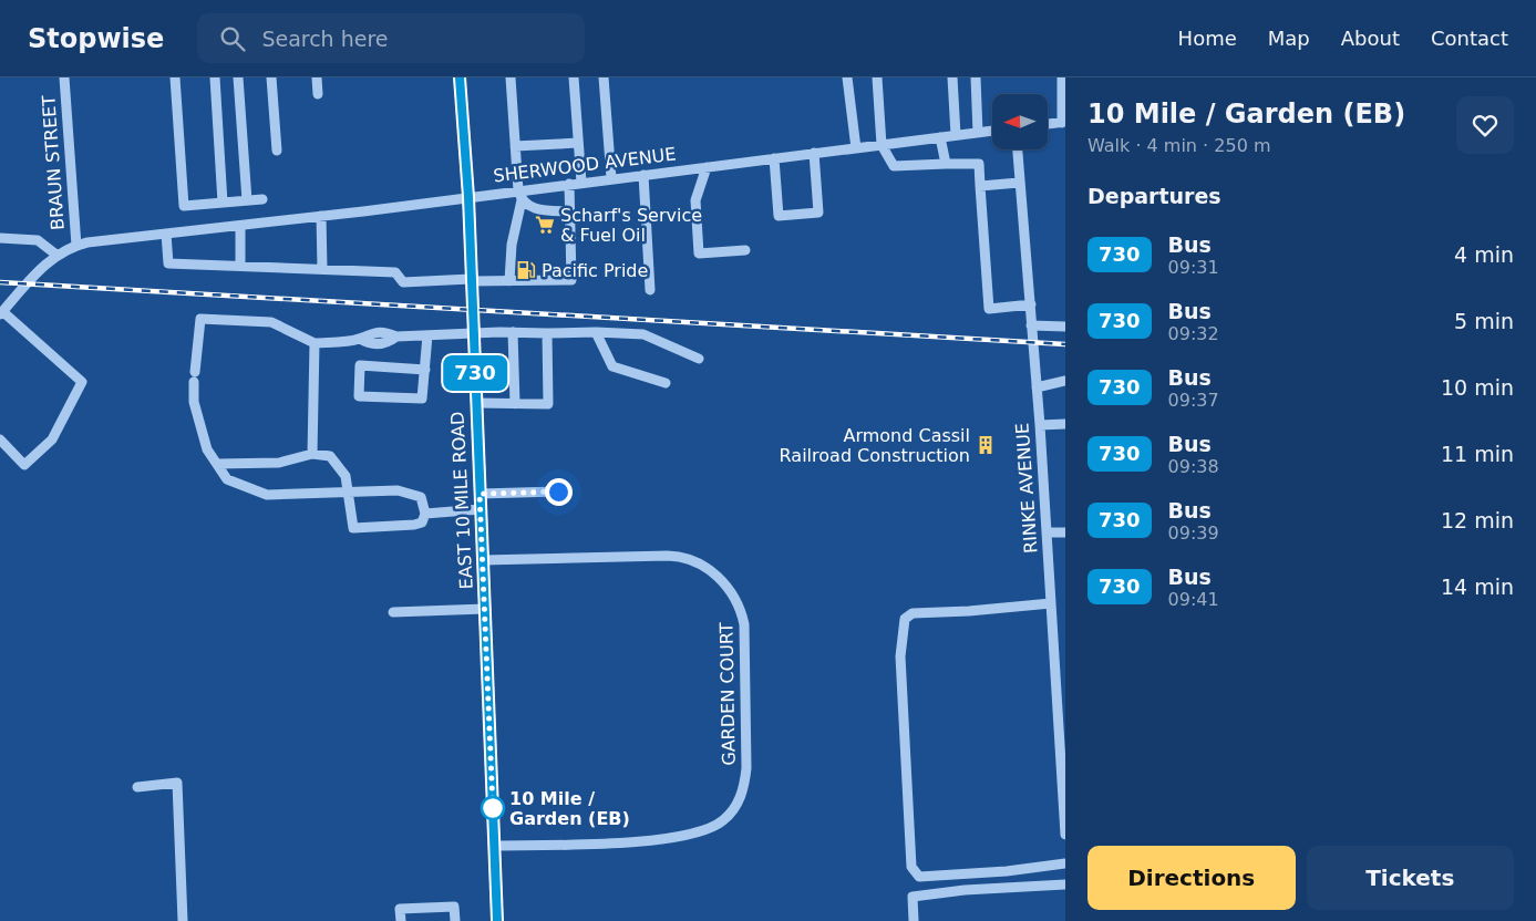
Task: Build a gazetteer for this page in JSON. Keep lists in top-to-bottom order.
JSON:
{
  "streets": {
    "main road": ["EAST 10 MILE ROAD"],
    "street": [
      "BRAUN STREET",
      "SHERWOOD AVENUE",
      "RINKE AVENUE",
      "GARDEN COURT"
    ]
  },
  "crossings": [
    ["BRAUN STREET", "SHERWOOD AVENUE"],
    ["SHERWOOD AVENUE", "EAST 10 MILE ROAD"],
    ["EAST 10 MILE ROAD", "GARDEN COURT"]
  ],
  "places": {
    "supermarket": ["Scharf's Service & Fuel Oil"],
    "fuel station": ["Pacific Pride"],
    "building": ["Armond Cassil Railroad Construction"],
    "other": ["10 Mile / Garden (EB)"]
  },
  "lines": ["bus line 730"],
  "north": "left",
  "page": {
    "header": "Stopwise",
    "search": "Search here",
    "nav": [
      "Home",
      "Map",
      "About",
      "Contact"
    ],
    "on_map": "730",
    "heading": [
      ["10 Mile / Garden (EB)", "Walk · 4 min · 250 m"],
      "Departures"
    ],
    "list": [
      {
        "mark": "730",
        "name": "Bus",
        "note": "09:31",
        "value": "4 min"
      },
      {
        "mark": "730",
        "name": "Bus",
        "note": "09:32",
        "value": "5 min"
      },
      {
        "mark": "730",
        "name": "Bus",
        "note": "09:37",
        "value": "10 min"
      },
      {
        "mark": "730",
        "name": "Bus",
        "note": "09:38",
        "value": "11 min"
      },
      {
        "mark": "730",
        "name": "Bus",
        "note": "09:39",
        "value": "12 min"
      },
      {
        "mark": "730",
        "name": "Bus",
        "note": "09:41",
        "value": "14 min"
      }
    ],
    "buttons": ["Directions", "Tickets"]
  }
}
